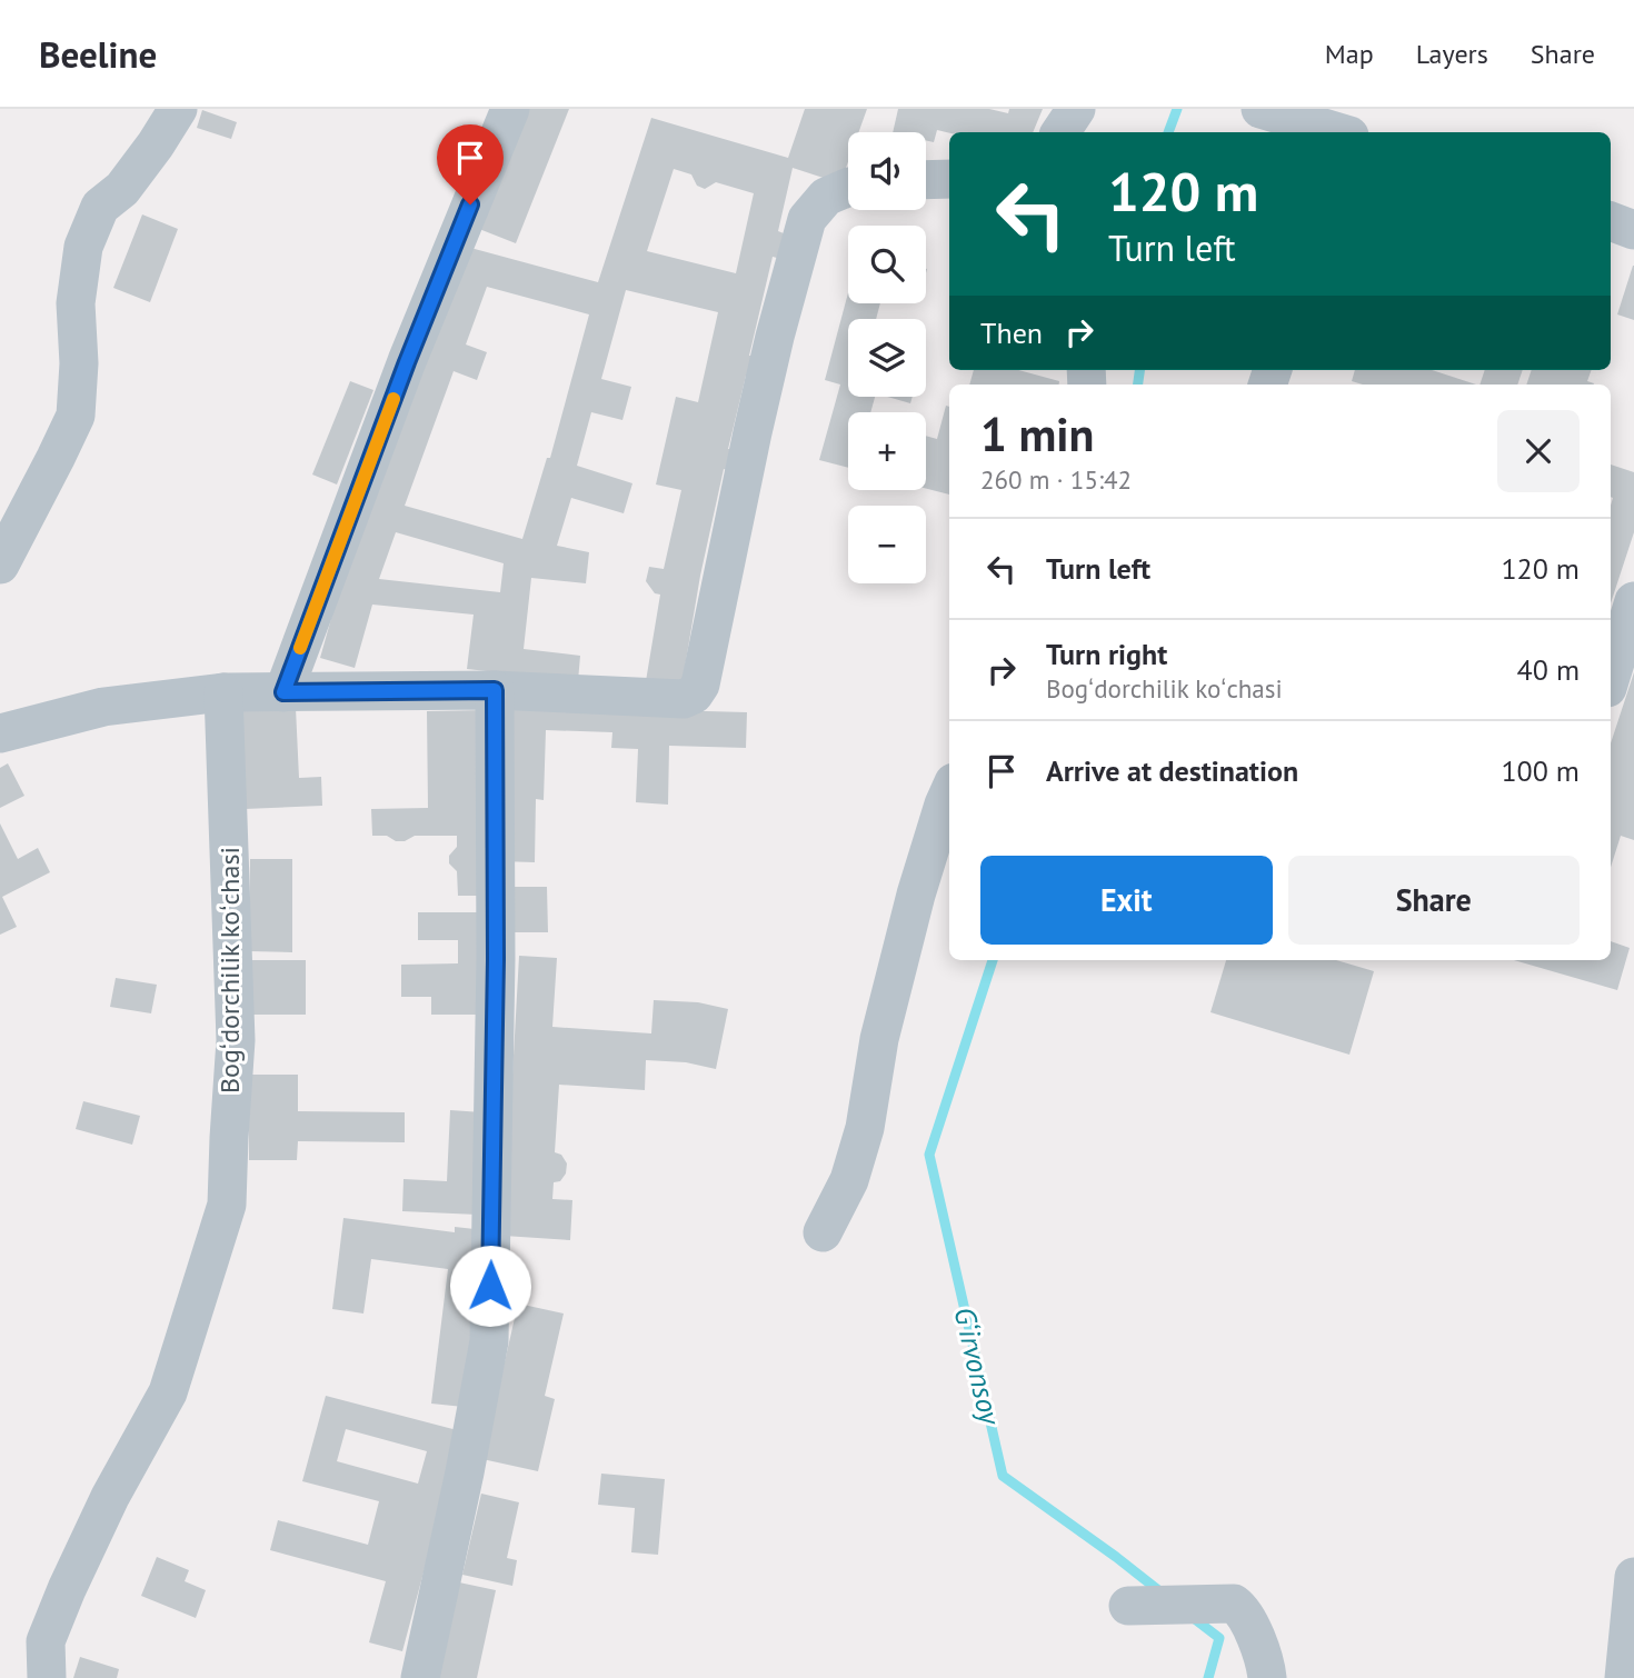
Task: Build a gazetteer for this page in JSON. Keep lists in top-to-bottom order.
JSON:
{
  "streets": {
    "street": ["Bogʻdorchilik koʻchasi"]
  },
  "water": ["G‘irvonsoy"],
  "page": {
    "header": "Beeline",
    "nav": ["Map", "Layers", "Share"],
    "map_buttons": ["+", "−"],
    "turn": ["120 m", "Turn left"],
    "then": "Then",
    "heading": ["1 min", "260 m · 15:42"],
    "list": [
      {
        "name": "Turn left",
        "value": "120 m"
      },
      {
        "name": "Turn right",
        "note": "Bogʻdorchilik koʻchasi",
        "value": "40 m"
      },
      {
        "name": "Arrive at destination",
        "value": "100 m"
      }
    ],
    "buttons": ["Exit", "Share"]
  }
}
